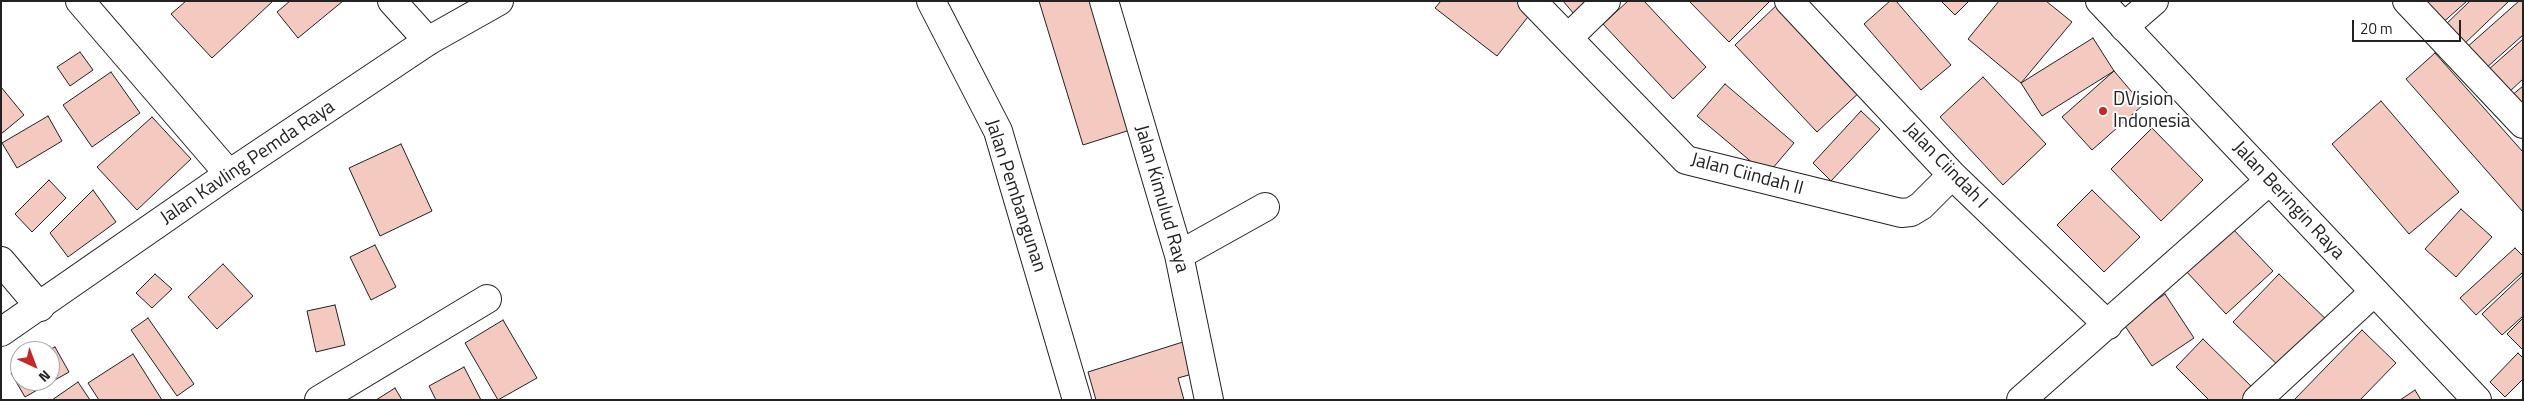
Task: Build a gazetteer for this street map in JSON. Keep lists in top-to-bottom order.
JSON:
{
  "streets": {
    "street": [
      "Jalan Kavling Pemda Raya",
      "Jalan Ciindah I",
      "Jalan Ciindah II",
      "Jalan Pembangunan",
      "Jalan Kimulud Raya",
      "Jalan Beringin Raya"
    ]
  },
  "crossings": [
    ["Jalan Ciindah I", "Jalan Ciindah II"]
  ],
  "places": ["DVision Indonesia"],
  "scale_bar": "20 m",
  "north": "bottom right"
}
